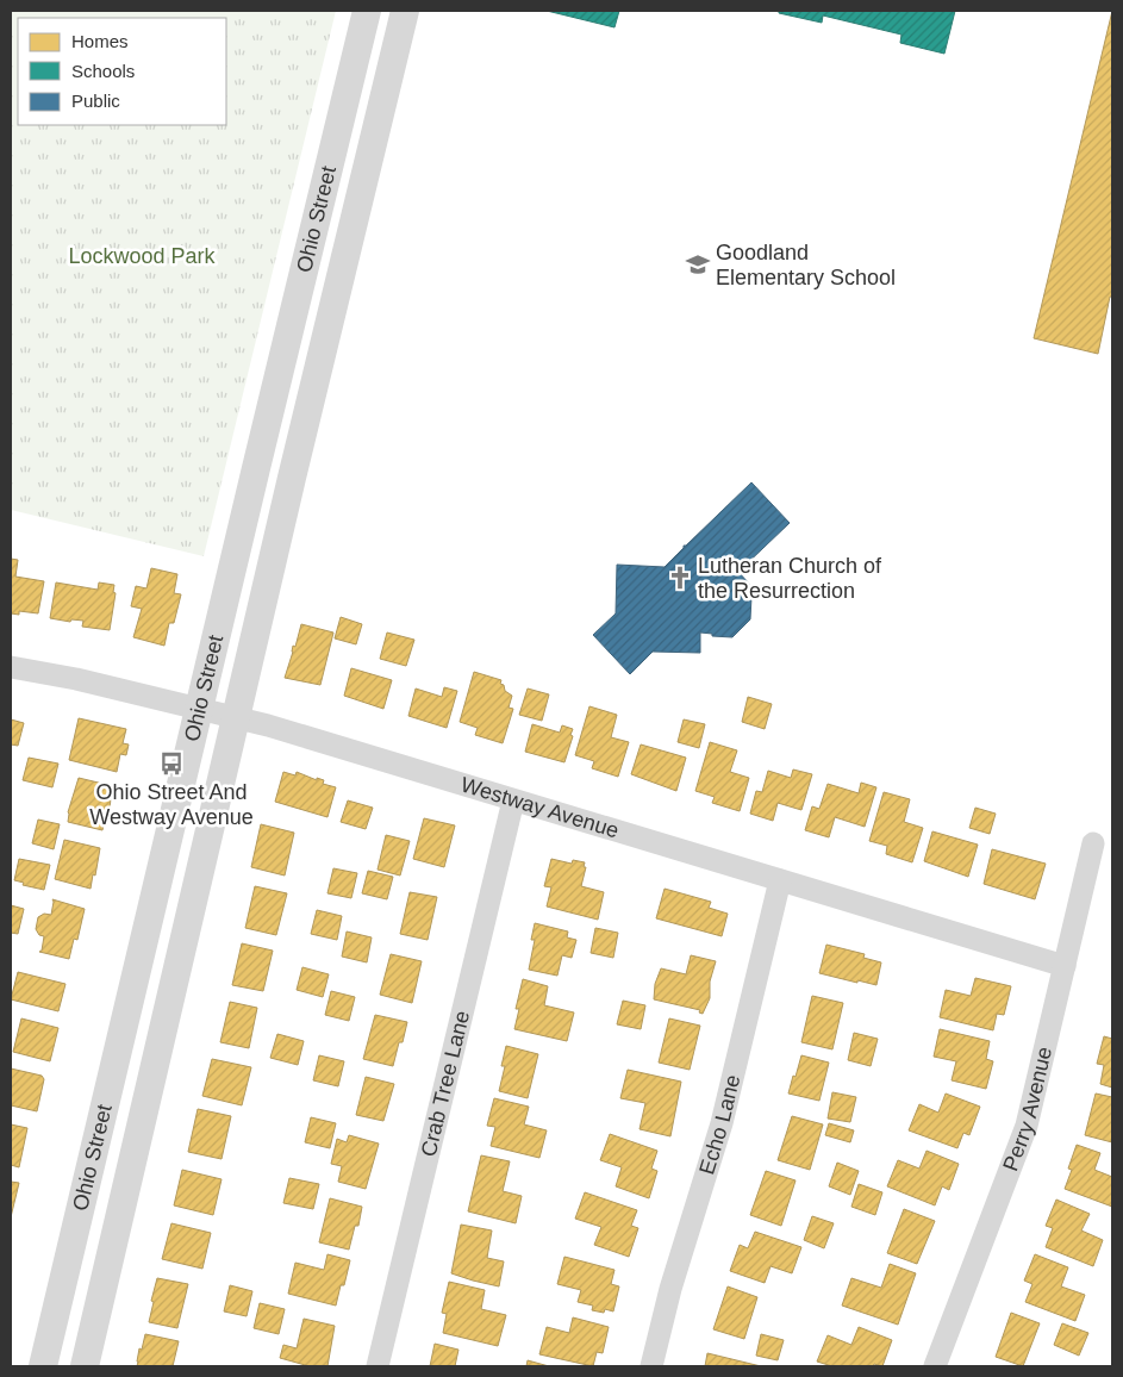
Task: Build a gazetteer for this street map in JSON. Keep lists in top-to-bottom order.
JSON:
{
  "streets": {
    "street": [
      "Ohio Street",
      "Westway Avenue",
      "Crab Tree Lane",
      "Perry Avenue",
      "Echo Lane"
    ]
  },
  "crossings": [
    ["Ohio Street", "Westway Avenue"],
    ["Westway Avenue", "Crab Tree Lane"],
    ["Westway Avenue", "Perry Avenue"],
    ["Westway Avenue", "Echo Lane"]
  ],
  "parks": ["Lockwood Park"],
  "places": {
    "school or university": ["Goodland Elementary School"],
    "church": ["Lutheran Church of the Resurrection"],
    "bus stop": ["Ohio Street And Westway Avenue"]
  },
  "legend": ["Homes", "Schools", "Public"]
}
